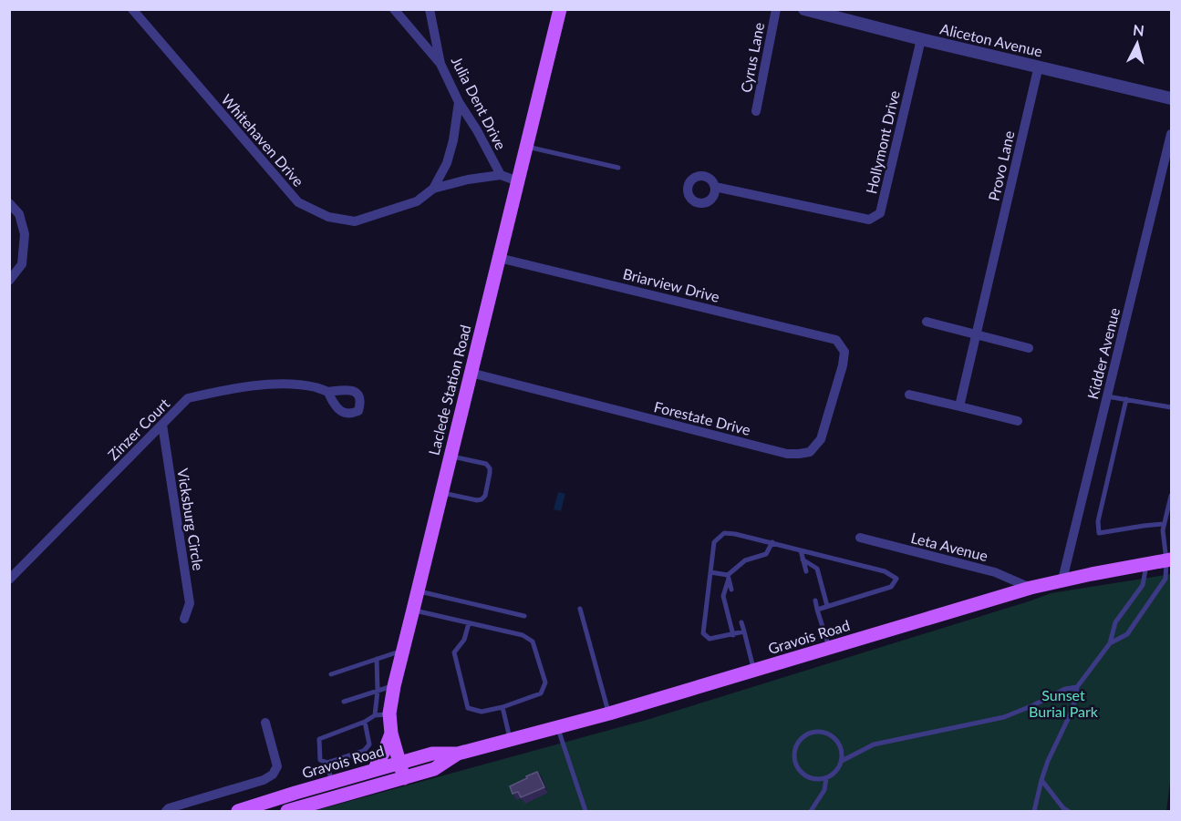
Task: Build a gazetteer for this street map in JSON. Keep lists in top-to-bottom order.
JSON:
{
  "streets": {
    "main road": ["Laclede Station Road", "Gravois Road"],
    "street": [
      "Aliceton Avenue",
      "Cyrus Lane",
      "Julia Dent Drive",
      "Whitehaven Drive",
      "Hollymont Drive",
      "Provo Lane",
      "Briarview Drive",
      "Kidder Avenue",
      "Forestate Drive",
      "Zinzer Court",
      "Vicksburg Circle",
      "Leta Avenue"
    ]
  },
  "crossings": [
    ["Aliceton Avenue", "Hollymont Drive"],
    ["Aliceton Avenue", "Provo Lane"],
    ["Julia Dent Drive", "Whitehaven Drive"],
    ["Whitehaven Drive", "Laclede Station Road"],
    ["Briarview Drive", "Laclede Station Road"],
    ["Briarview Drive", "Forestate Drive"],
    ["Kidder Avenue", "Gravois Road"],
    ["Laclede Station Road", "Forestate Drive"],
    ["Laclede Station Road", "Gravois Road"],
    ["Zinzer Court", "Vicksburg Circle"],
    ["Leta Avenue", "Gravois Road"]
  ],
  "parks": ["Sunset Burial Park"],
  "north": "top"
}
